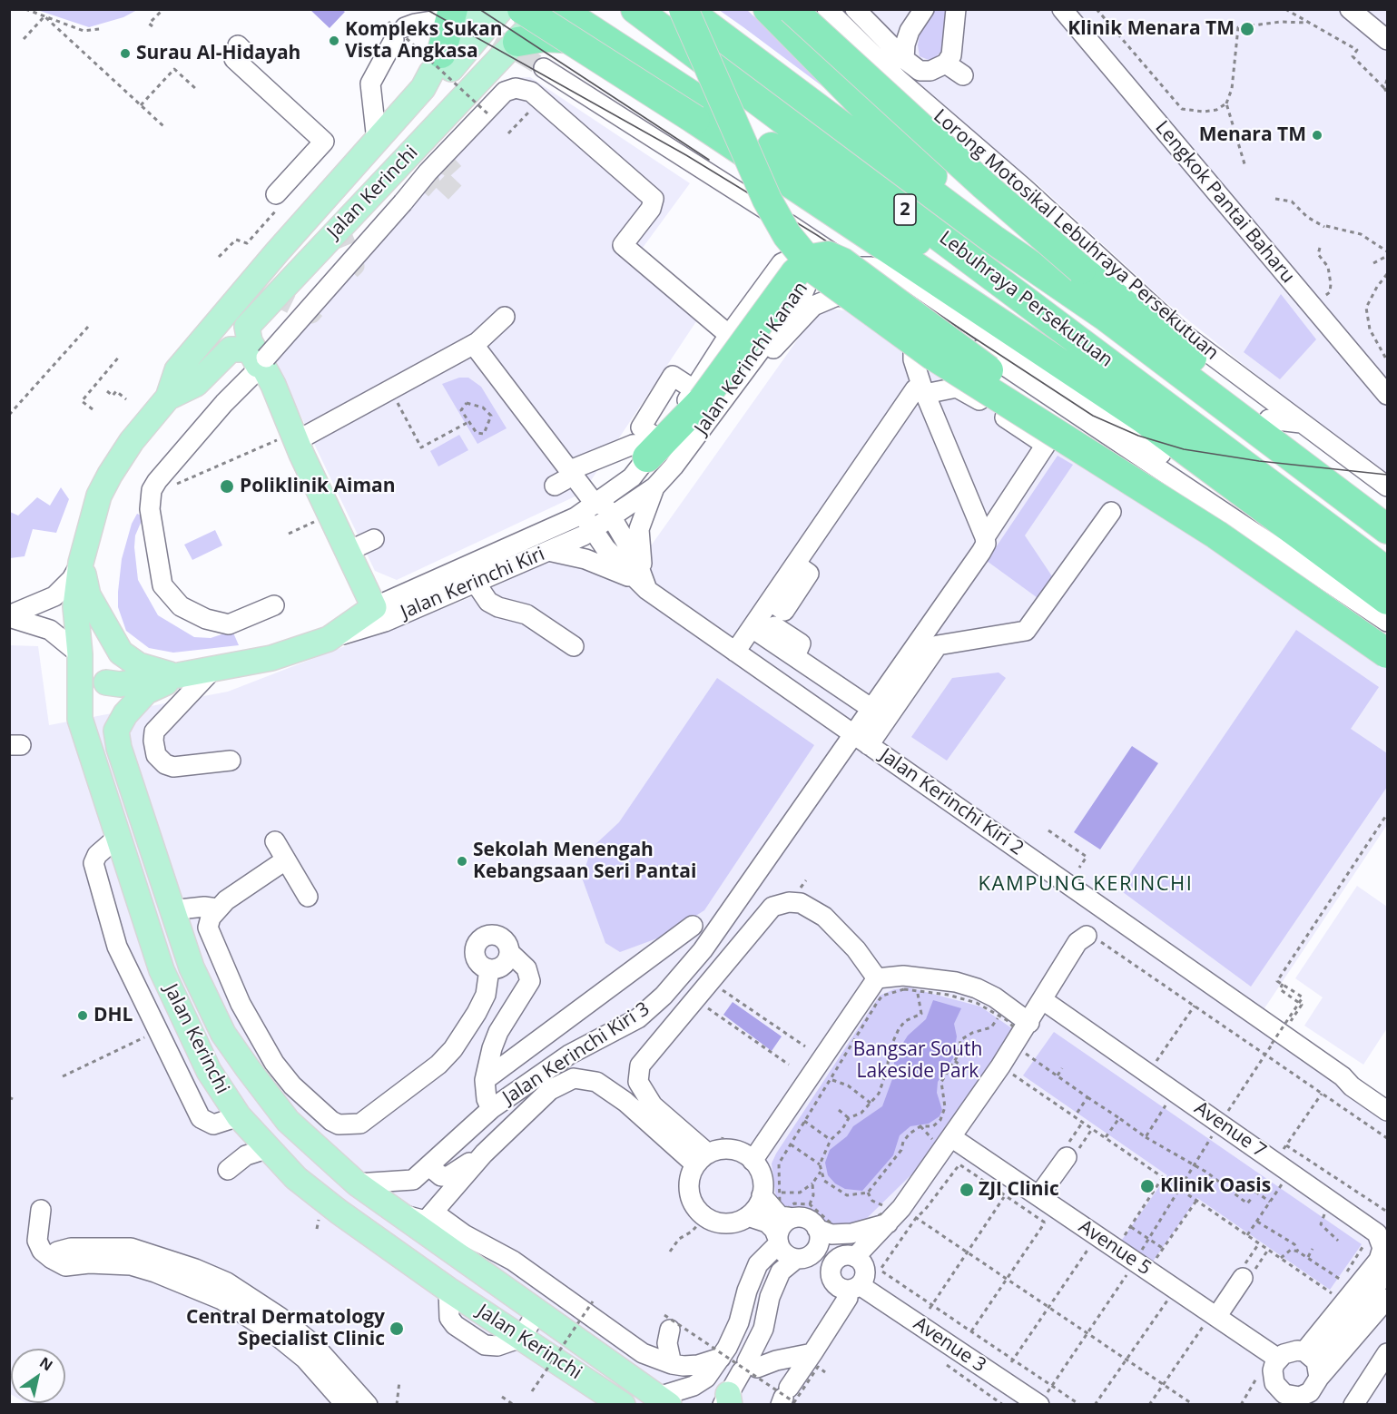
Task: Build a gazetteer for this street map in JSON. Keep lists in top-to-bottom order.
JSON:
{
  "streets": {
    "highway": ["2", "Lebuhraya Persekutuan"],
    "main road": ["Jalan Kerinchi", "Jalan Kerinchi Kiri"],
    "street": [
      "Lengkok Pantai Baharu",
      "Lorong Motosikal Lebuhraya Persekutuan",
      "Jalan Kerinchi Kanan",
      "Jalan Kerinchi Kiri 2",
      "Jalan Kerinchi Kiri 3",
      "Avenue 7",
      "Avenue 5",
      "Avenue 3"
    ]
  },
  "crossings": [
    ["Jalan Kerinchi", "Jalan Kerinchi Kiri"],
    ["Jalan Kerinchi", "Jalan Kerinchi Kiri 3"],
    ["Jalan Kerinchi Kanan", "Jalan Kerinchi Kiri"],
    ["Jalan Kerinchi Kiri 2", "Jalan Kerinchi Kiri 3"],
    ["Avenue 7", "Avenue 5"]
  ],
  "districts": ["KAMPUNG KERINCHI"],
  "parks": ["Bangsar South Lakeside Park"],
  "places": [
    "Klinik Menara TM",
    "Kompleks Sukan Vista Angkasa",
    "Surau Al-Hidayah",
    "Menara TM",
    "Poliklinik Aiman",
    "Sekolah Menengah Kebangsaan Seri Pantai",
    "DHL",
    "Klinik Oasis",
    "ZJI Clinic",
    "Central Dermatology Specialist Clinic"
  ],
  "north": "top right"
}
